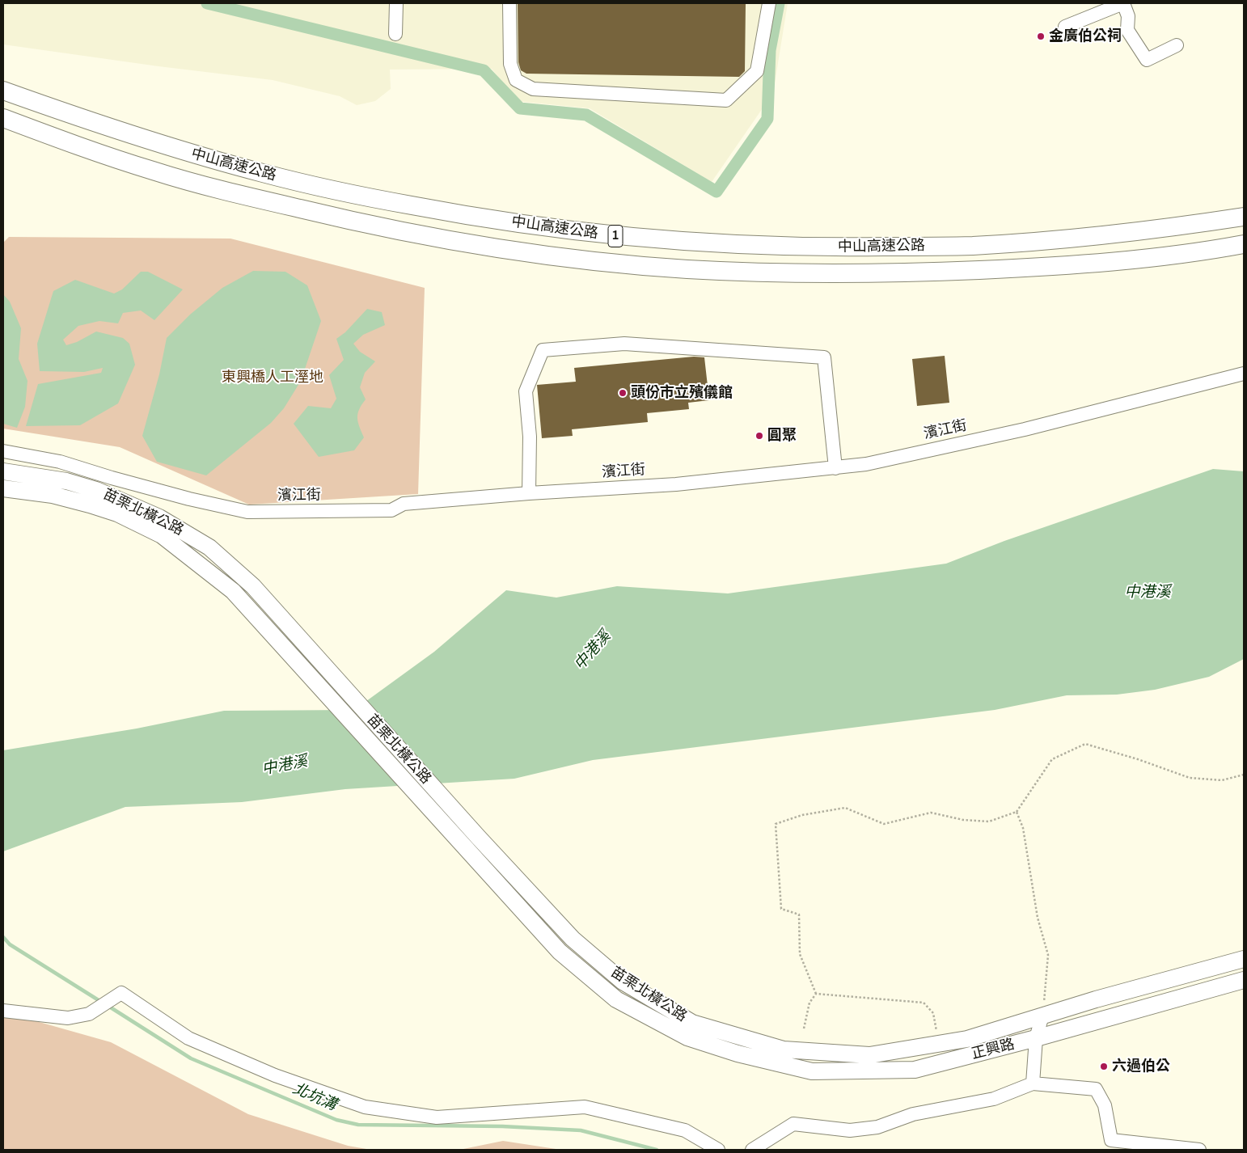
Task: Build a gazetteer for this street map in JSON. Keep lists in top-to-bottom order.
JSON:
{
  "streets": {
    "highway": ["中山高速公路", "1"],
    "main road": ["苗栗北橫公路", "正興路"],
    "street": ["濱江街"]
  },
  "crossings": [
    ["苗栗北橫公路", "正興路"]
  ],
  "water": ["中港溪", "北坑溝"],
  "parks": ["東興橋人工溼地"],
  "places": [
    "金廣伯公祠",
    "頭份市立殯儀館",
    "圓聚",
    "六過伯公"
  ]
}
